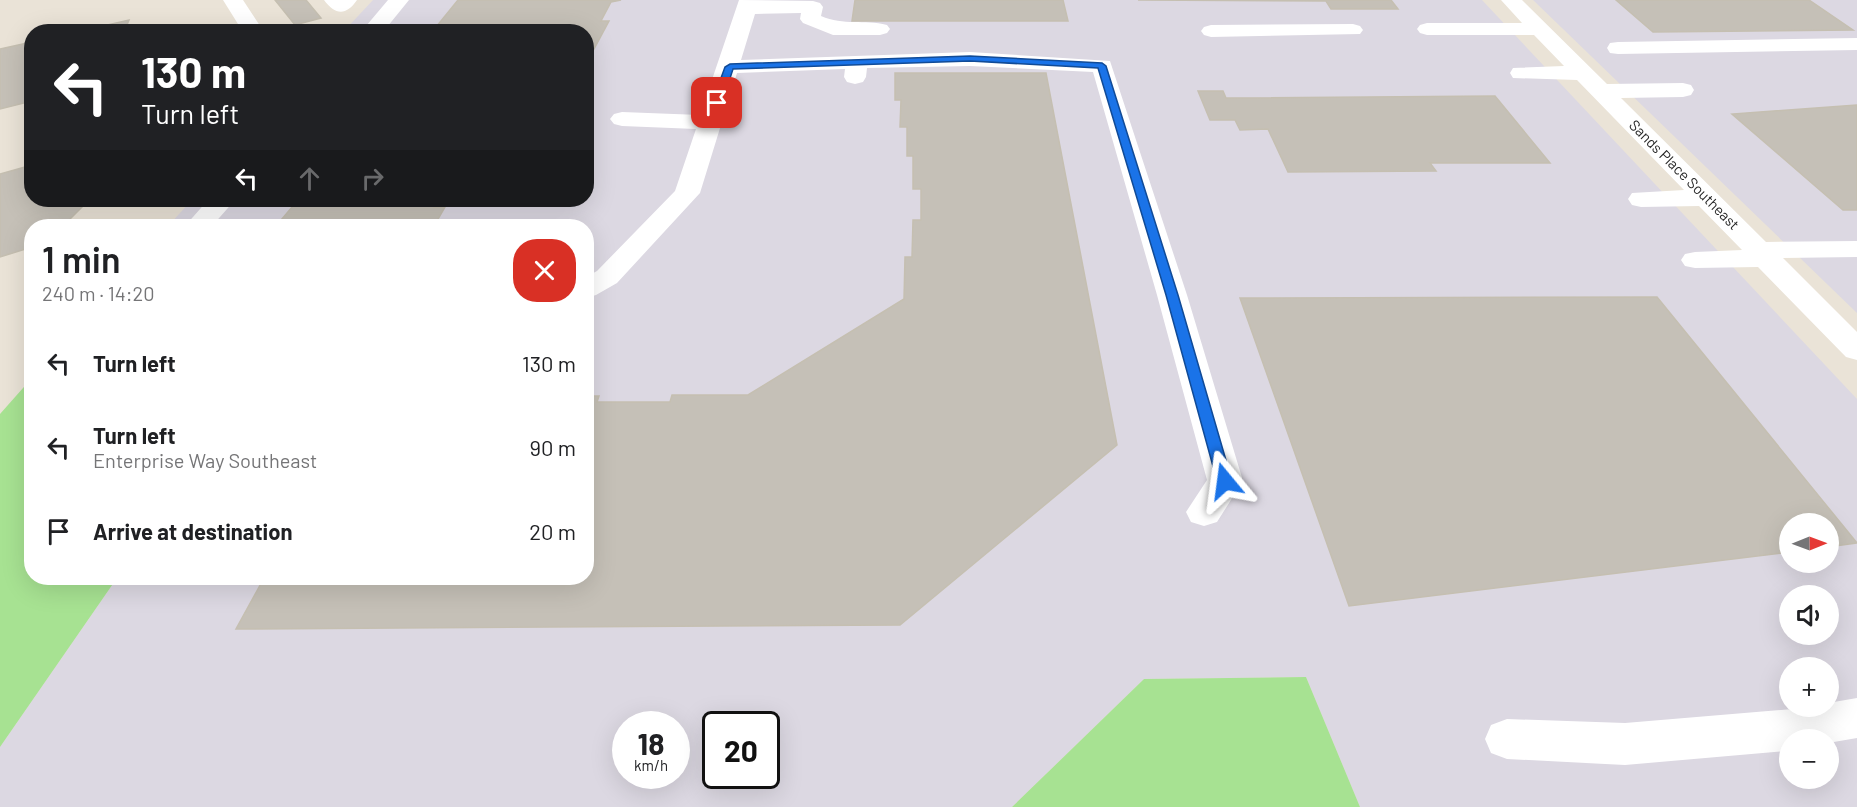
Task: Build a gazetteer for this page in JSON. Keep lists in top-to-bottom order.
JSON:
{
  "streets": {
    "street": ["Sands Place Southeast"]
  },
  "north": "right",
  "page": {
    "turn": ["130 m", "Turn left"],
    "heading": ["1 min", "240 m · 14:20"],
    "list": [
      {
        "name": "Turn left",
        "value": "130 m"
      },
      {
        "name": "Turn left",
        "note": "Enterprise Way Southeast",
        "value": "90 m"
      },
      {
        "name": "Arrive at destination",
        "value": "20 m"
      }
    ],
    "map_buttons": ["+", "−"],
    "speed": "18 km/h",
    "limit": "20"
  }
}
